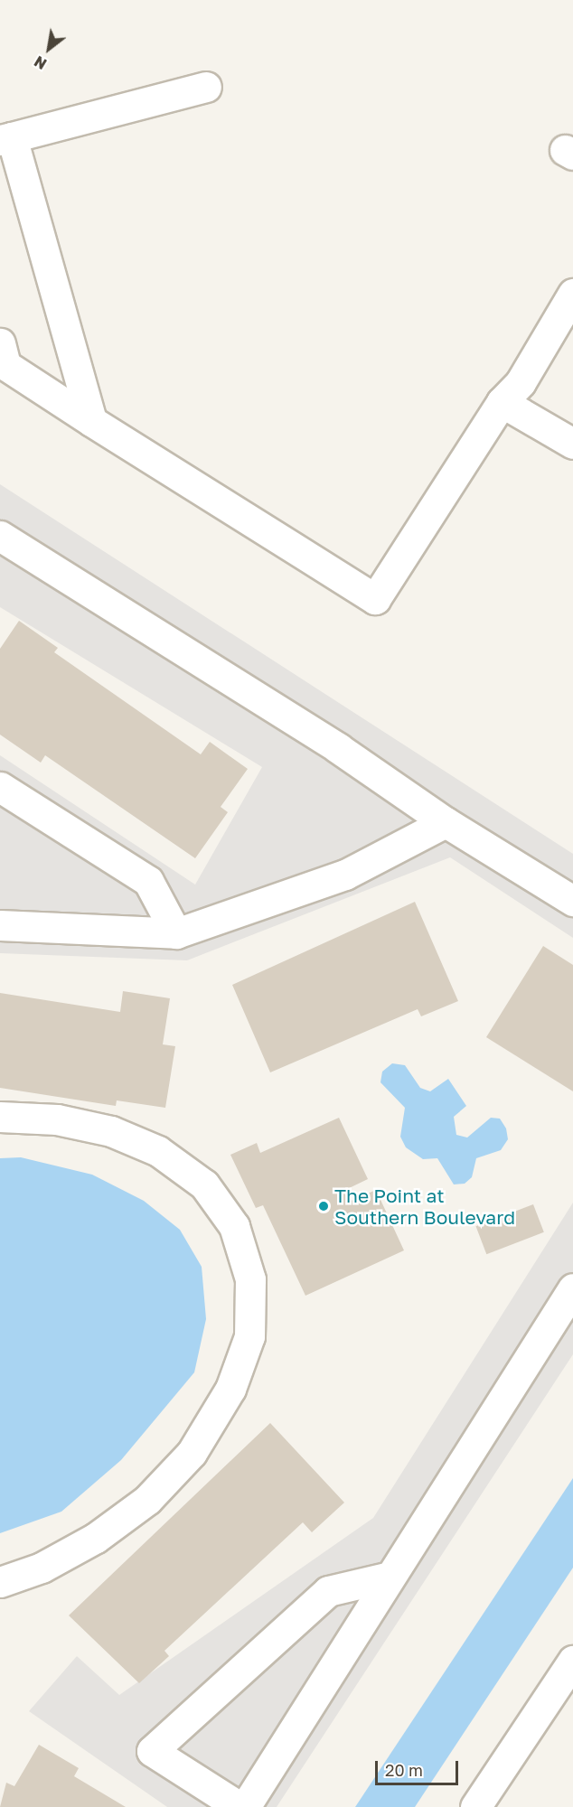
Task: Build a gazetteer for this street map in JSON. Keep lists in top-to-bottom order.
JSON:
{
  "places": ["The Point at Southern Boulevard"],
  "scale_bar": "20 m",
  "north": "bottom left"
}
